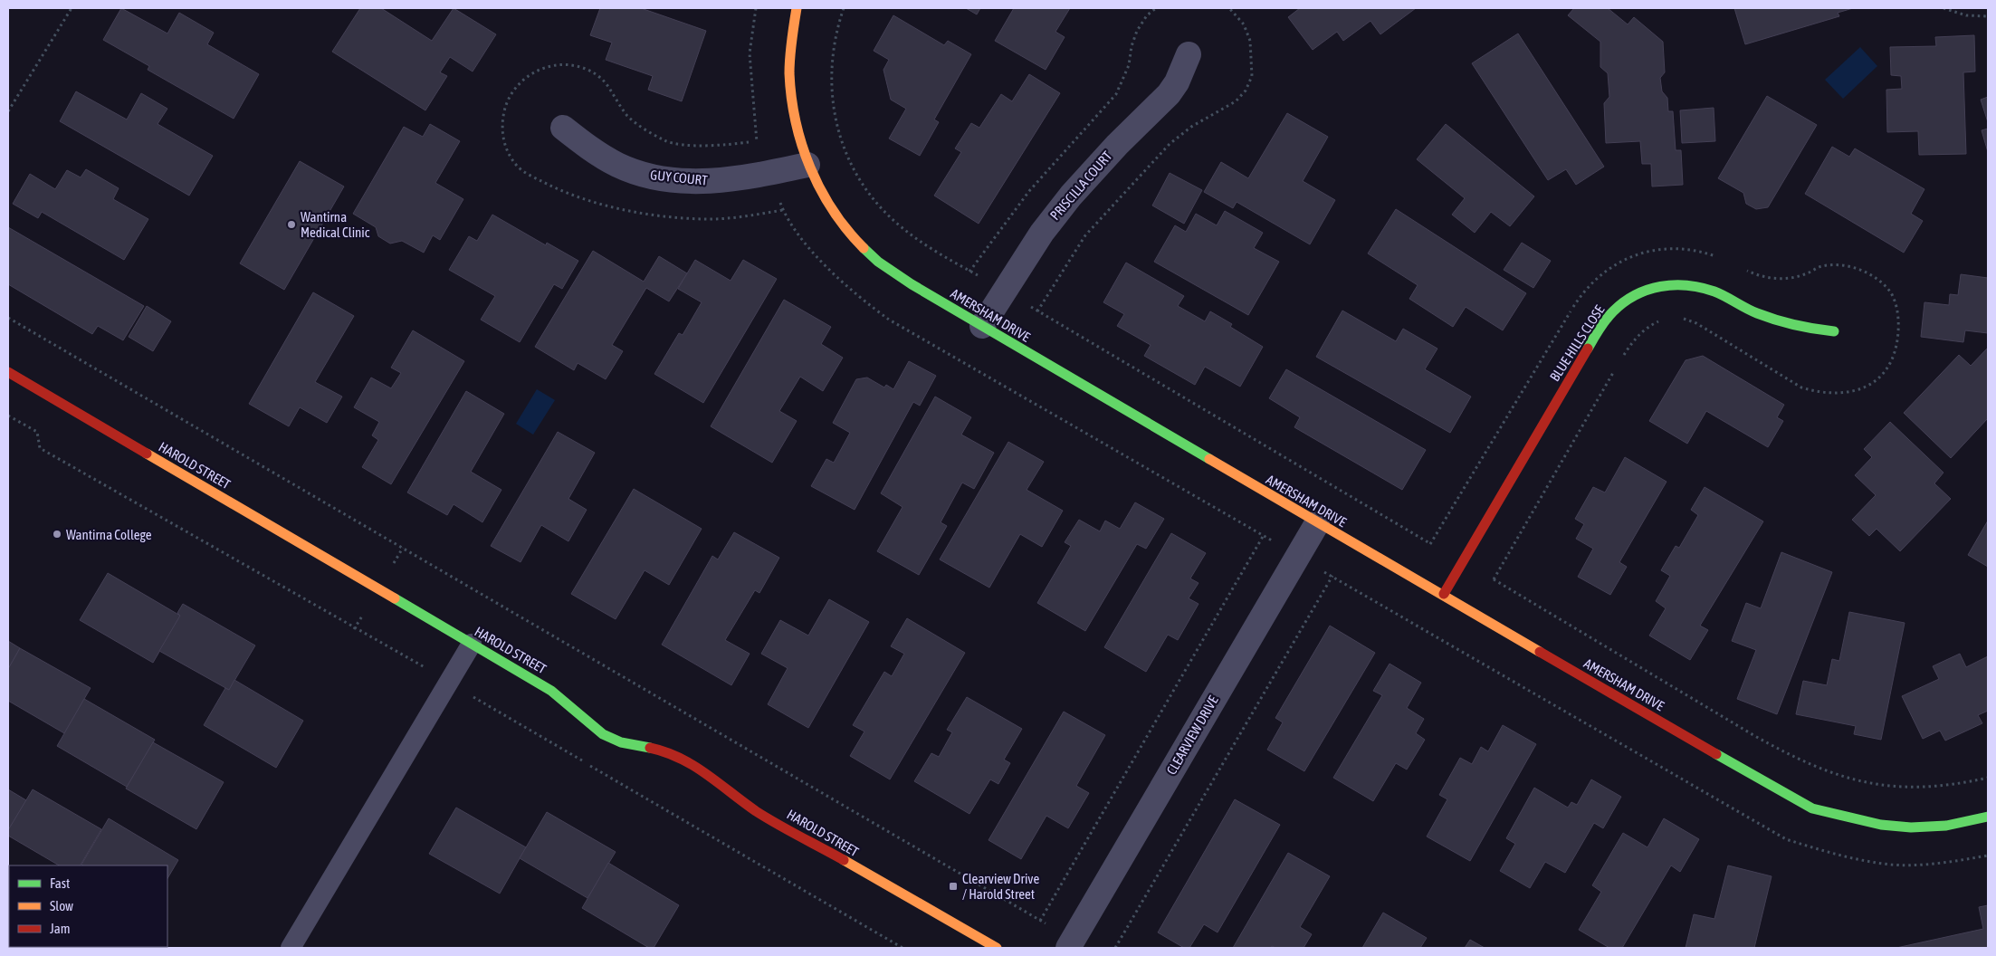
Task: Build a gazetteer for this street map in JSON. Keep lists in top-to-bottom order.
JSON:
{
  "streets": {
    "street": [
      "GUY COURT",
      "PRISCILLA COURT",
      "AMERSHAM DRIVE",
      "BLUE HILLS CLOSE",
      "HAROLD STREET",
      "CLEARVIEW DRIVE"
    ]
  },
  "crossings": [
    ["GUY COURT", "AMERSHAM DRIVE"],
    ["PRISCILLA COURT", "AMERSHAM DRIVE"],
    ["AMERSHAM DRIVE", "BLUE HILLS CLOSE"],
    ["AMERSHAM DRIVE", "CLEARVIEW DRIVE"]
  ],
  "places": {
    "other": ["Wantirna Medical Clinic", "Wantirna College"],
    "transit": ["Clearview Drive / Harold Street"]
  },
  "legend": ["Fast", "Slow", "Jam"]
}
